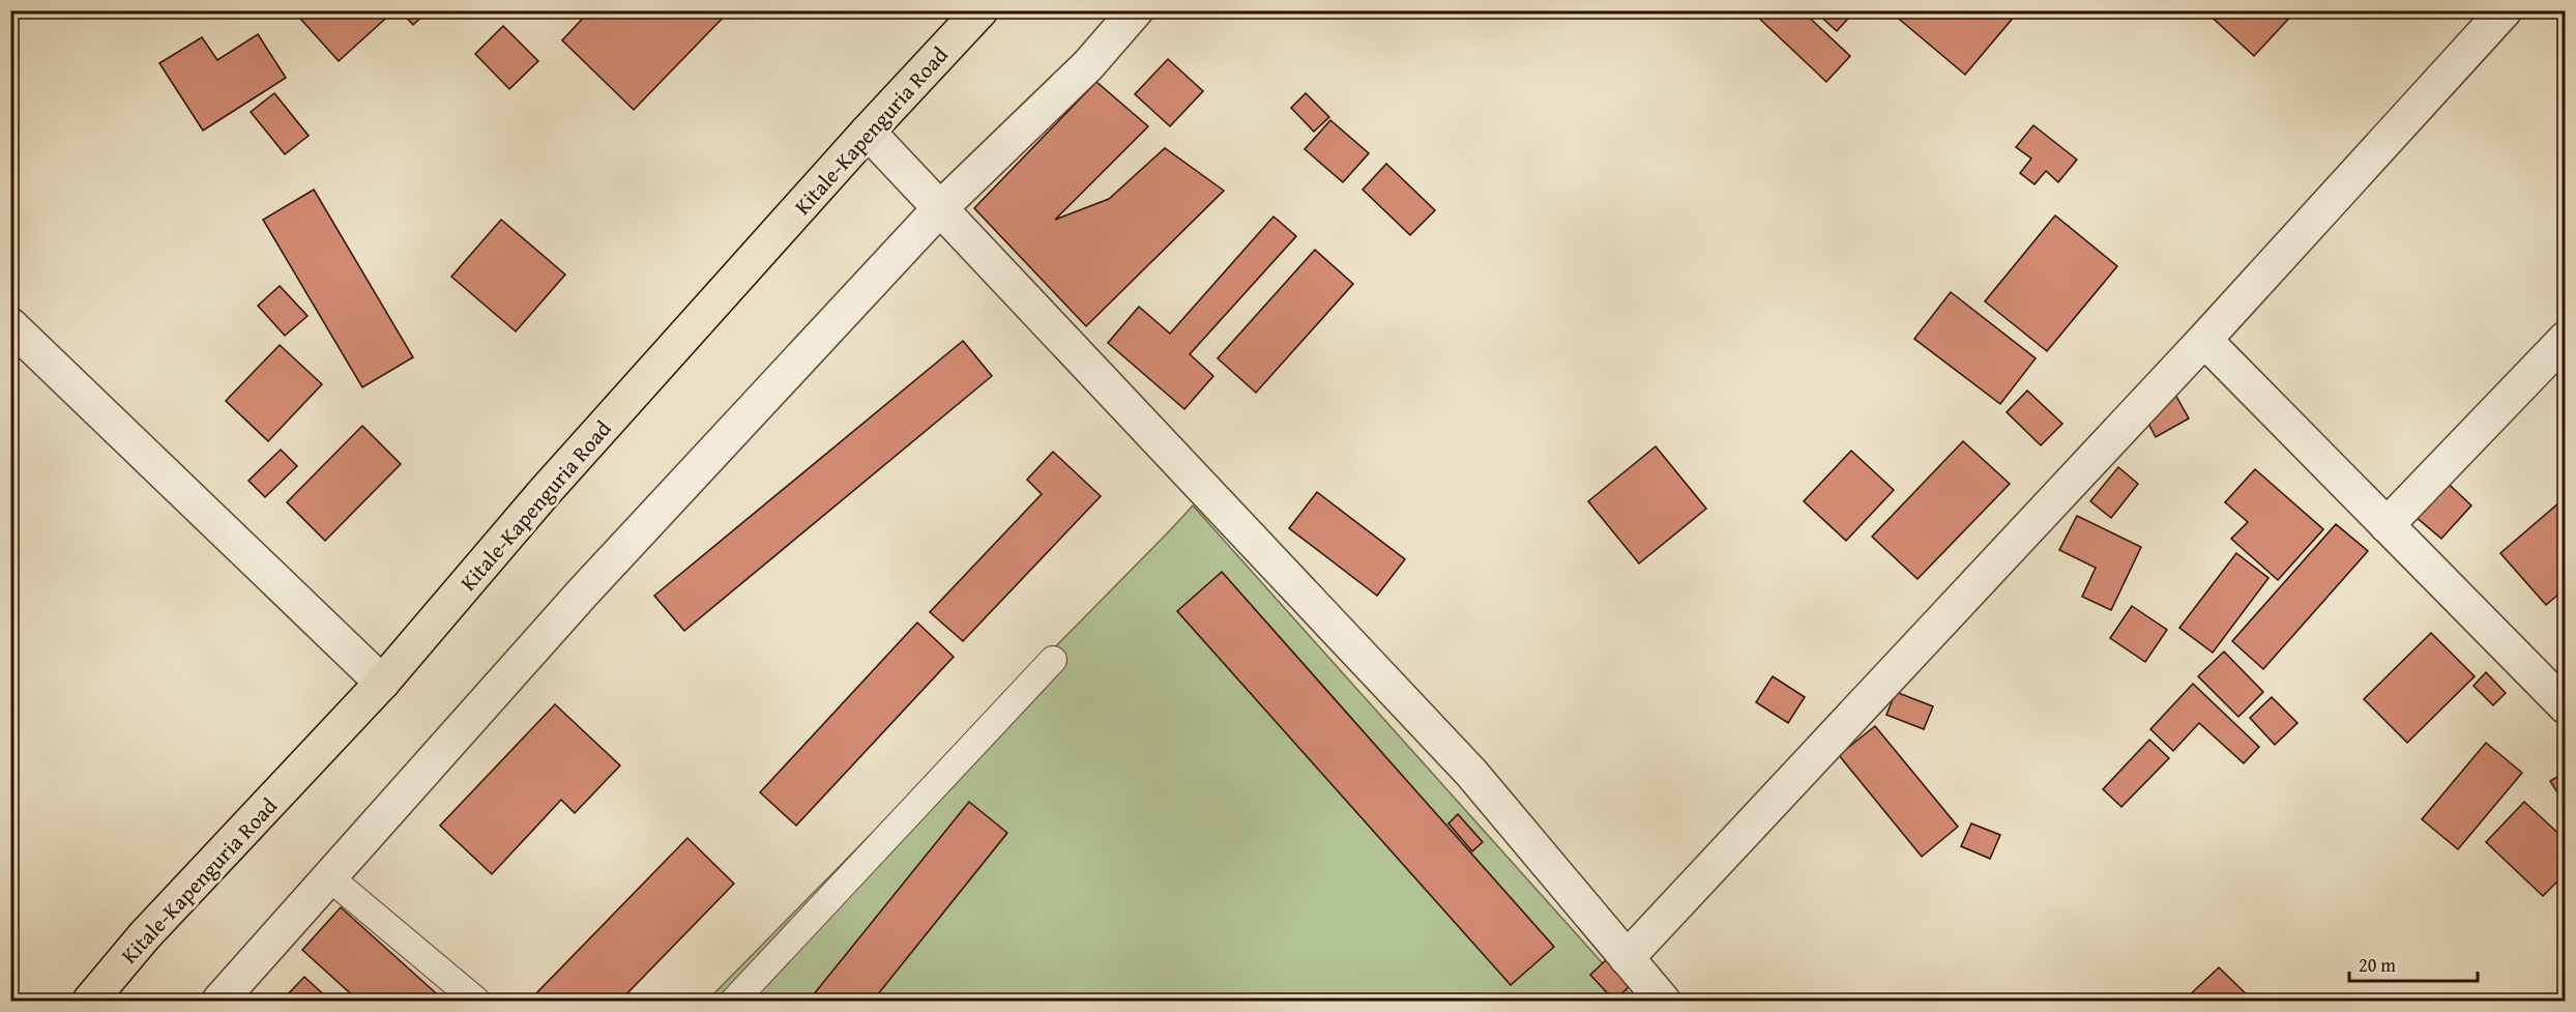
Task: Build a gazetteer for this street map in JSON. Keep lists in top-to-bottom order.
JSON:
{
  "streets": {
    "highway": ["Kitale-Kapenguria Road"]
  },
  "scale_bar": "20 m"
}
